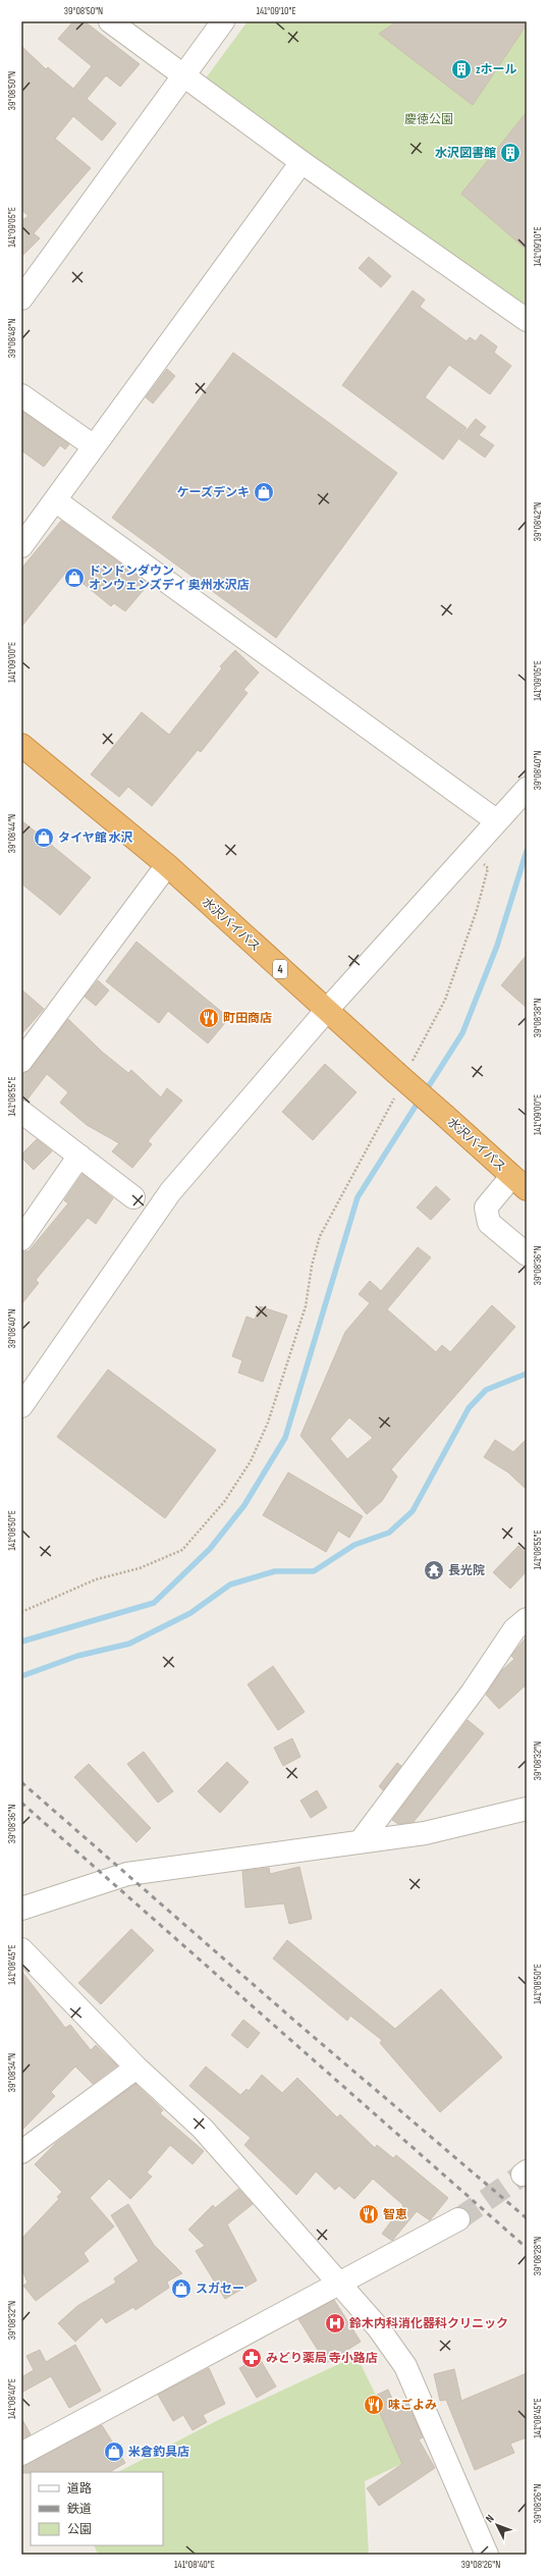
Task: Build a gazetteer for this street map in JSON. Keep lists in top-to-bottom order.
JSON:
{
  "streets": {
    "highway": ["水沢バイパス", "4"]
  },
  "parks": ["慶徳公園"],
  "places": {
    "building": ["zホール", "水沢図書館"],
    "shop": [
      "ケーズデンキ",
      "ドンドンダウン オンウェンズデイ 奥州水沢店",
      "タイヤ館 水沢",
      "スガセー",
      "米倉釣具店"
    ],
    "restaurant": ["町田商店", "智恵", "味ごよみ"],
    "temple": ["長光院"],
    "hospital": ["鈴木内科消化器科クリニック"],
    "pharmacy": ["みどり薬局 寺小路店"]
  },
  "legend": ["道路", "鉄道", "公園"],
  "north": "top left",
  "coordinates": [
    "39°08'50\"N",
    "141°09'10\"E",
    "141°09'05\"E",
    "39°08'48\"N",
    "39°08'42\"N",
    "141°09'00\"E",
    "39°08'40\"N",
    "39°08'44\"N",
    "39°08'38\"N",
    "141°08'55\"E",
    "39°08'36\"N",
    "141°08'50\"E",
    "39°08'32\"N",
    "141°08'45\"E",
    "39°08'34\"N",
    "39°08'28\"N",
    "141°08'40\"E",
    "39°08'26\"N"
  ]
}
